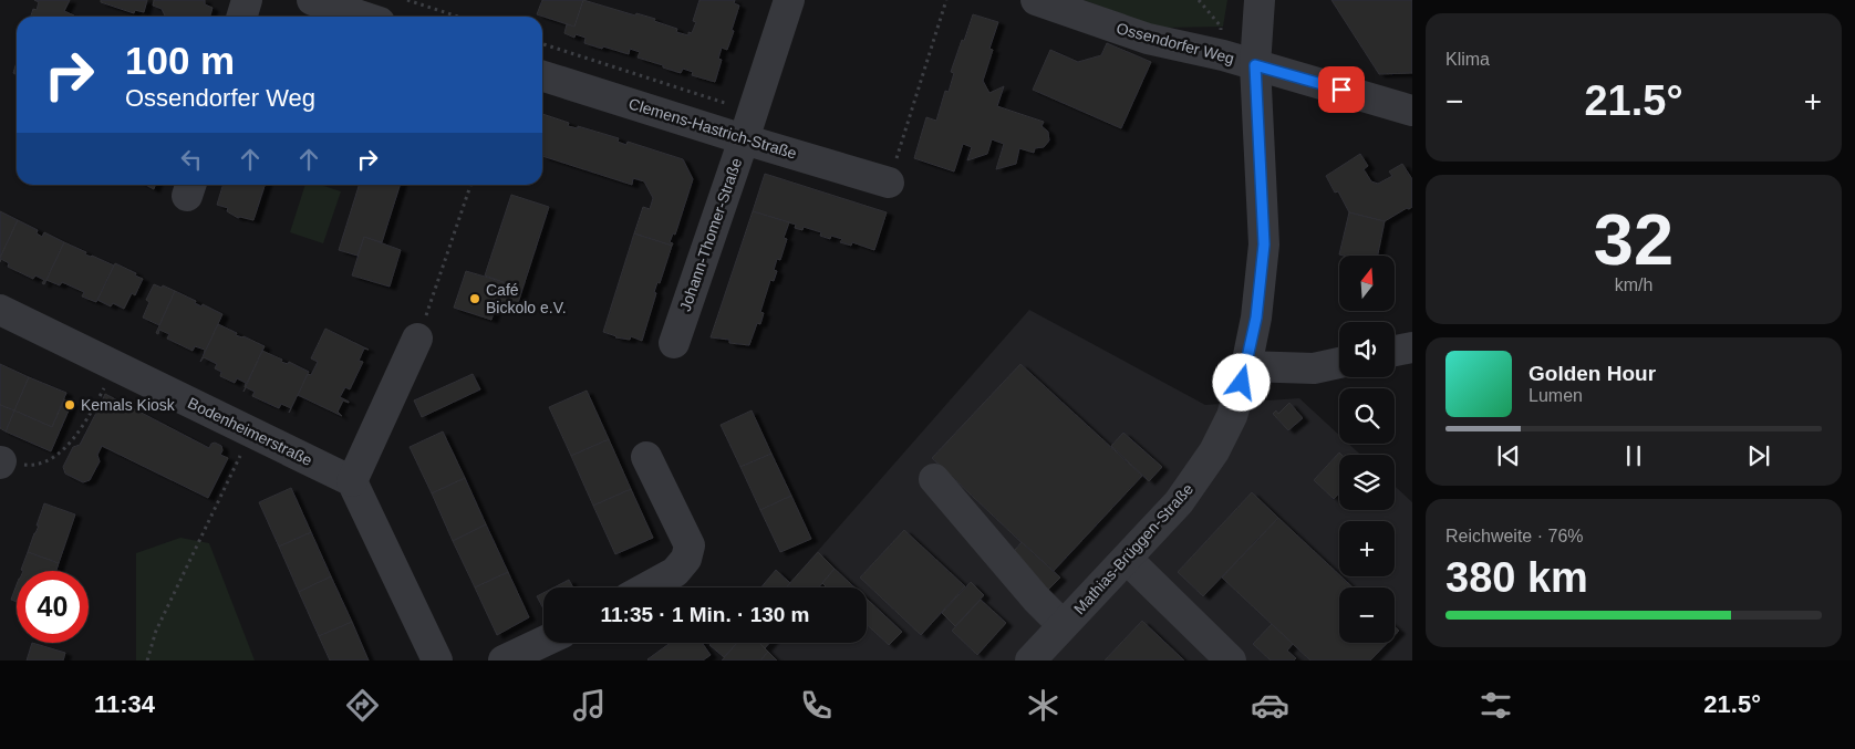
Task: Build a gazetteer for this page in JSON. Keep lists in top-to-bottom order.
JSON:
{
  "streets": {
    "street": [
      "Ossendorfer Weg",
      "Clemens-Hastrich-Straße",
      "Johann-Thomer-Straße",
      "Bodenheimerstraße",
      "Mathias-Brüggen-Straße"
    ]
  },
  "crossings": [
    ["Ossendorfer Weg", "Mathias-Brüggen-Straße"],
    ["Clemens-Hastrich-Straße", "Johann-Thomer-Straße"]
  ],
  "places": ["Café Bickolo e.V.", "Kemals Kiosk"],
  "north": "top",
  "page": {
    "tile": [
      "Klima",
      ["32", "km/h"],
      ["Reichweite · 76%", "380 km"]
    ],
    "turn": ["100 m", "Ossendorfer Weg"],
    "heat": ["−", "21.5°", "+"],
    "map_buttons": ["+", "−"],
    "song": ["Golden Hour", "Lumen"],
    "limit": "40",
    "trip": "11:35 · 1 Min. · 130 m",
    "tabs": ["11:34", "21.5°"]
  }
}
